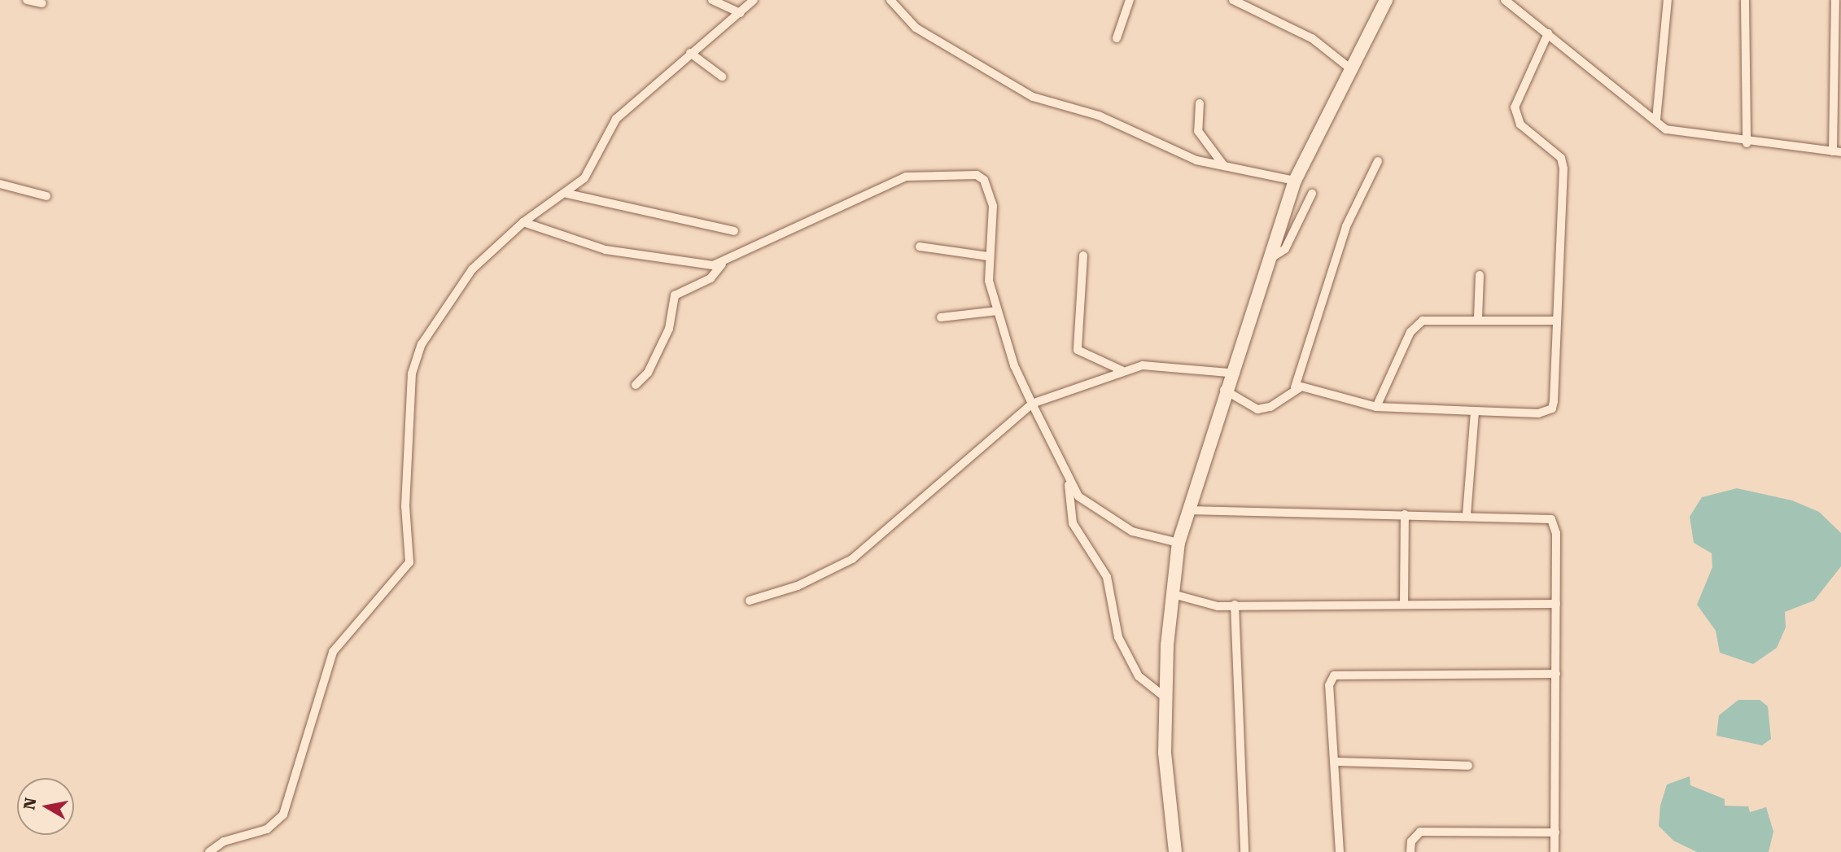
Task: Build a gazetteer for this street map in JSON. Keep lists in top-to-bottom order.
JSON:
{
  "north": "left"
}
